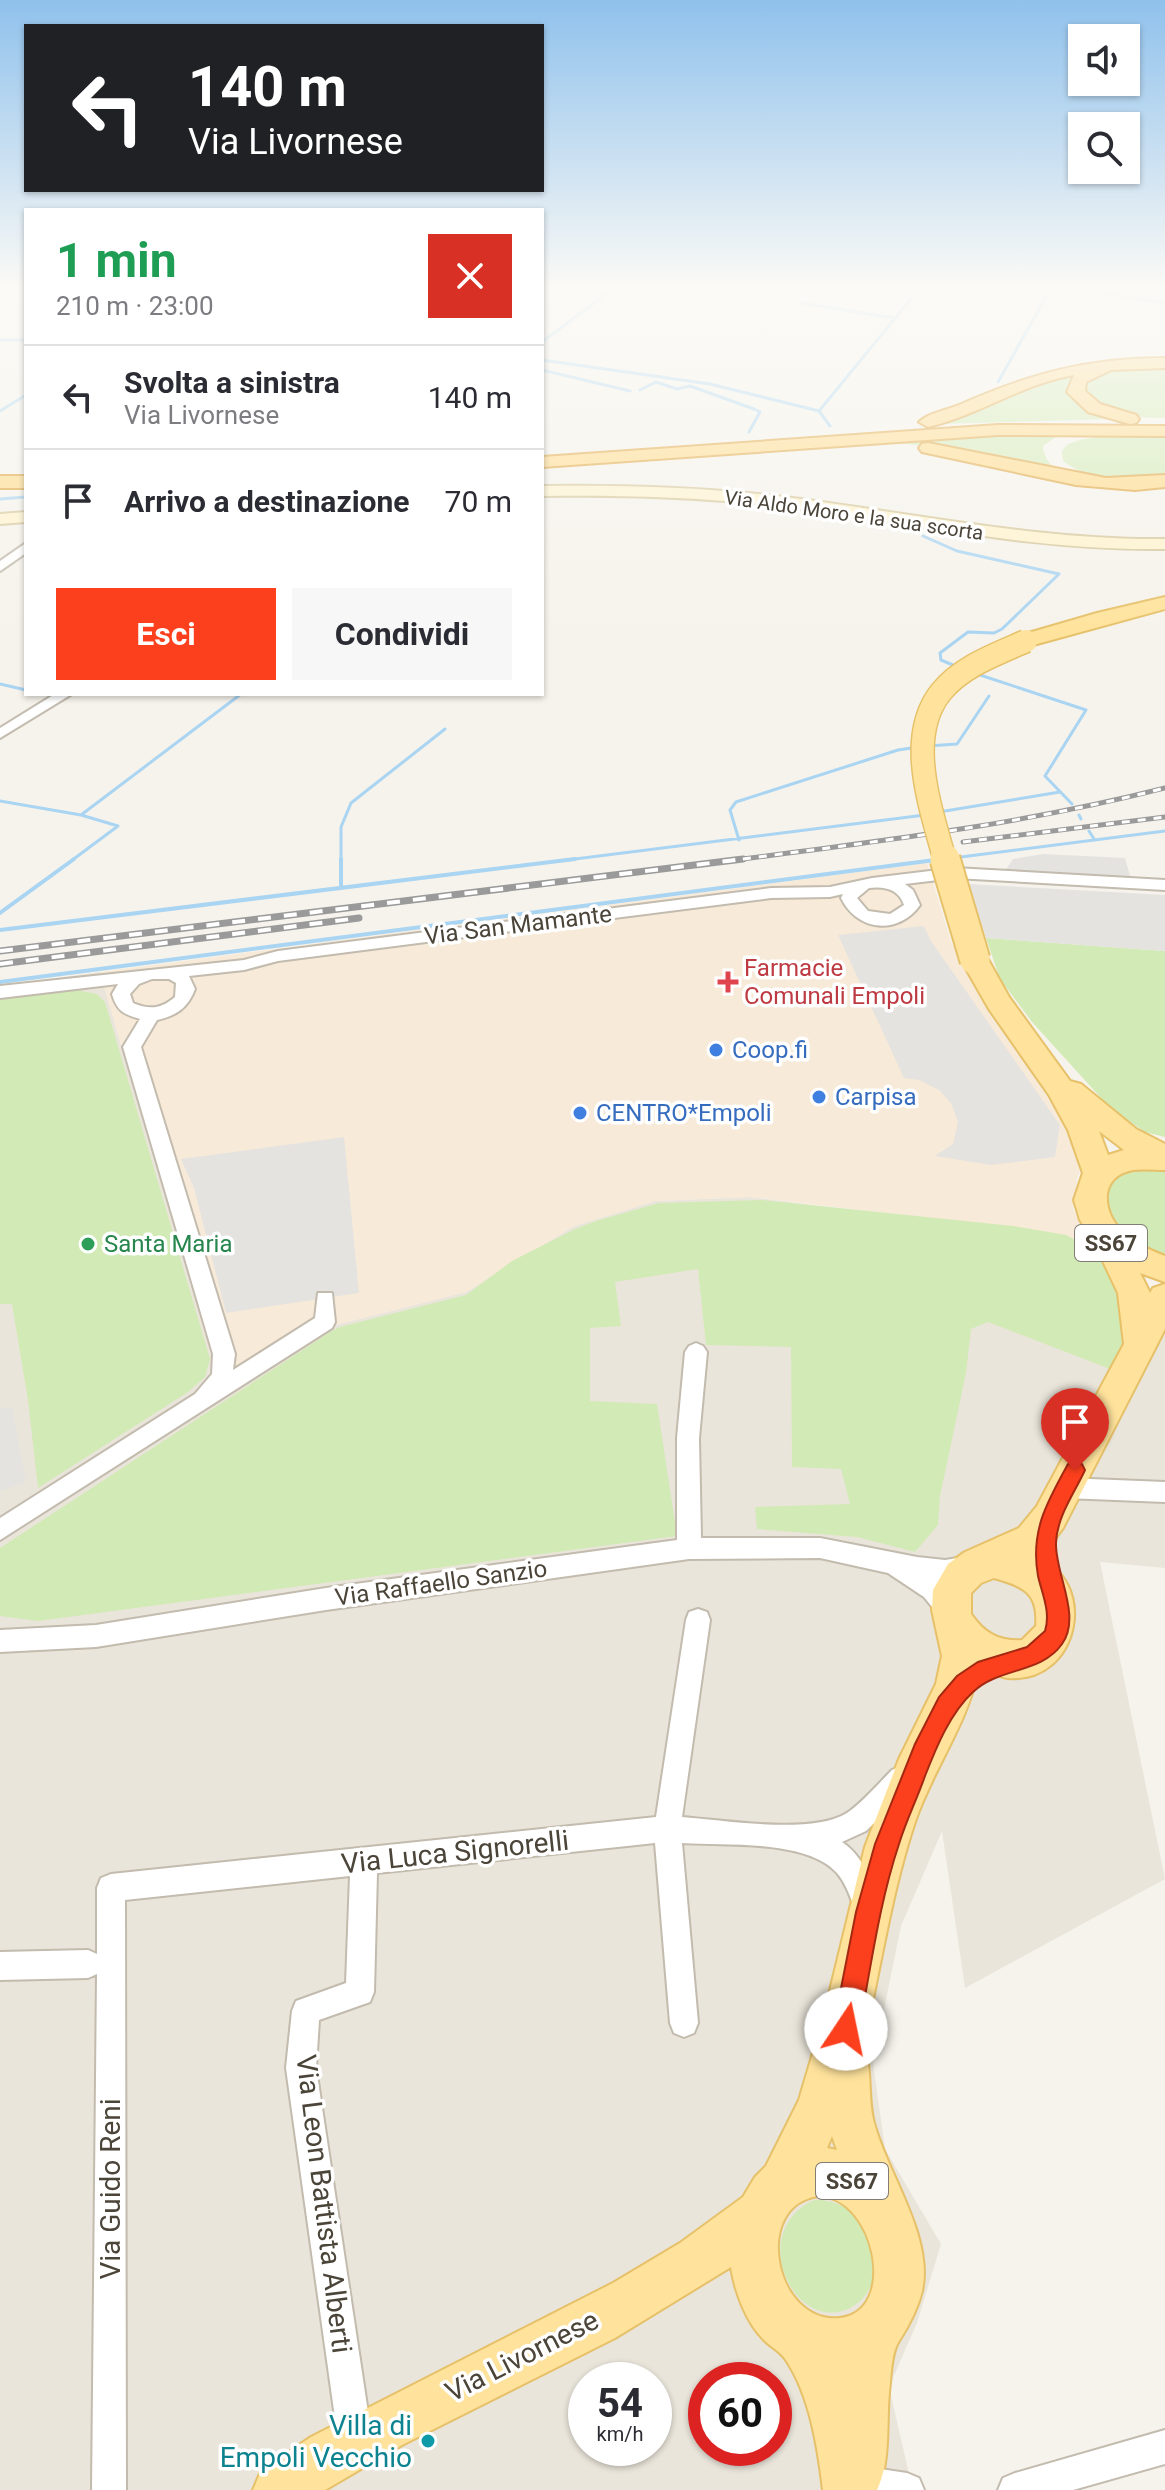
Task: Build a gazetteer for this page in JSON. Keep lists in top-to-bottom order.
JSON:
{
  "streets": {
    "main road": ["Via Aldo Moro e la sua scorta", "SS67", "Via Livornese"],
    "street": [
      "Via San Mamante",
      "Via Raffaello Sanzio",
      "Via Luca Signorelli",
      "Via Guido Reni",
      "Via Leon Battista Alberti"
    ]
  },
  "crossings": [
    ["SS67", "Via Livornese"],
    ["Via Raffaello Sanzio", "Via Livornese"],
    ["Via Luca Signorelli", "Via Guido Reni"],
    ["Via Luca Signorelli", "Via Leon Battista Alberti"],
    ["Via Leon Battista Alberti", "Via Livornese"]
  ],
  "places": {
    "health": ["Farmacie Comunali Empoli"],
    "other": [
      "Coop.fi",
      "Carpisa",
      "CENTRO*Empoli",
      "Santa Maria",
      "Villa di Empoli Vecchio"
    ]
  },
  "page": {
    "turn": ["140 m", "Via Livornese"],
    "heading": ["1 min", "210 m · 23:00"],
    "list": [
      {
        "name": "Svolta a sinistra",
        "note": "Via Livornese",
        "value": "140 m"
      },
      {
        "name": "Arrivo a destinazione",
        "value": "70 m"
      }
    ],
    "buttons": ["Esci", "Condividi"],
    "speed": "54 km/h",
    "limit": "60"
  }
}
